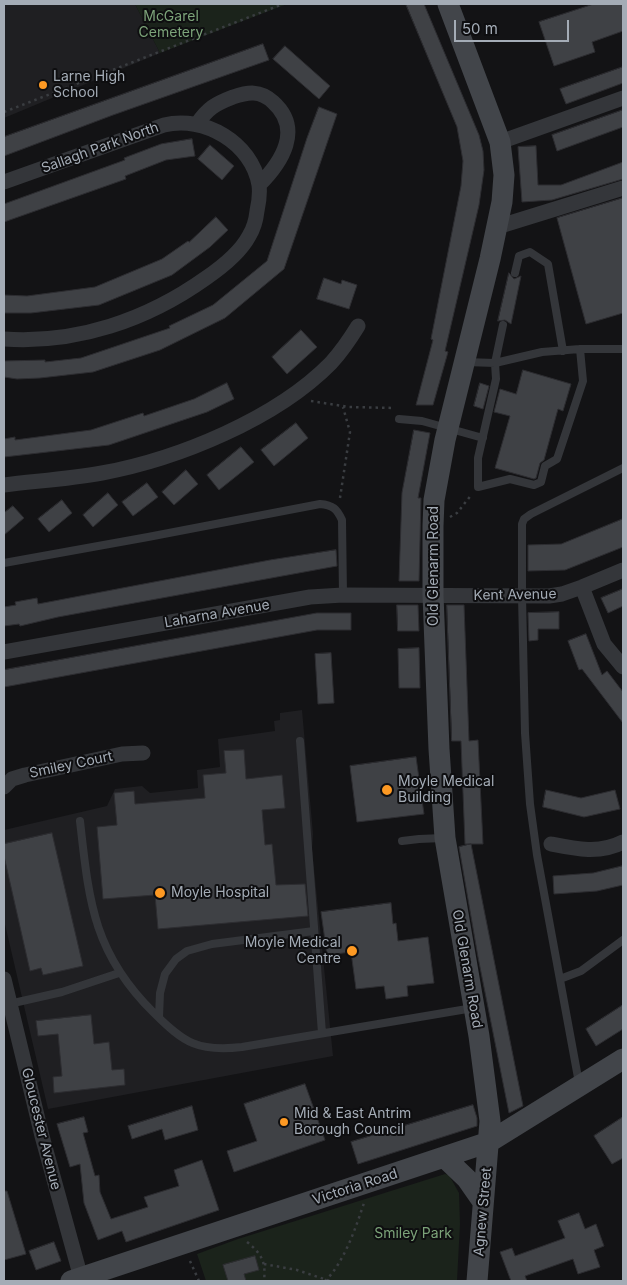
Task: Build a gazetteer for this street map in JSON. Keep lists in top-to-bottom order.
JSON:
{
  "streets": {
    "street": [
      "Sallagh Park North",
      "Old Glenarm Road",
      "Kent Avenue",
      "Laharna Avenue",
      "Smiley Court",
      "Gloucester Avenue",
      "Victoria Road",
      "Agnew Street"
    ]
  },
  "crossings": [
    ["Old Glenarm Road", "Kent Avenue"],
    ["Old Glenarm Road", "Laharna Avenue"],
    ["Old Glenarm Road", "Victoria Road"],
    ["Old Glenarm Road", "Agnew Street"],
    ["Kent Avenue", "Laharna Avenue"],
    ["Gloucester Avenue", "Victoria Road"],
    ["Victoria Road", "Agnew Street"]
  ],
  "parks": ["McGarel Cemetery", "Smiley Park"],
  "places": [
    "Larne High School",
    "Moyle Medical Building",
    "Moyle Hospital",
    "Moyle Medical Centre",
    "Mid & East Antrim Borough Council"
  ],
  "scale_bar": "50 m"
}
